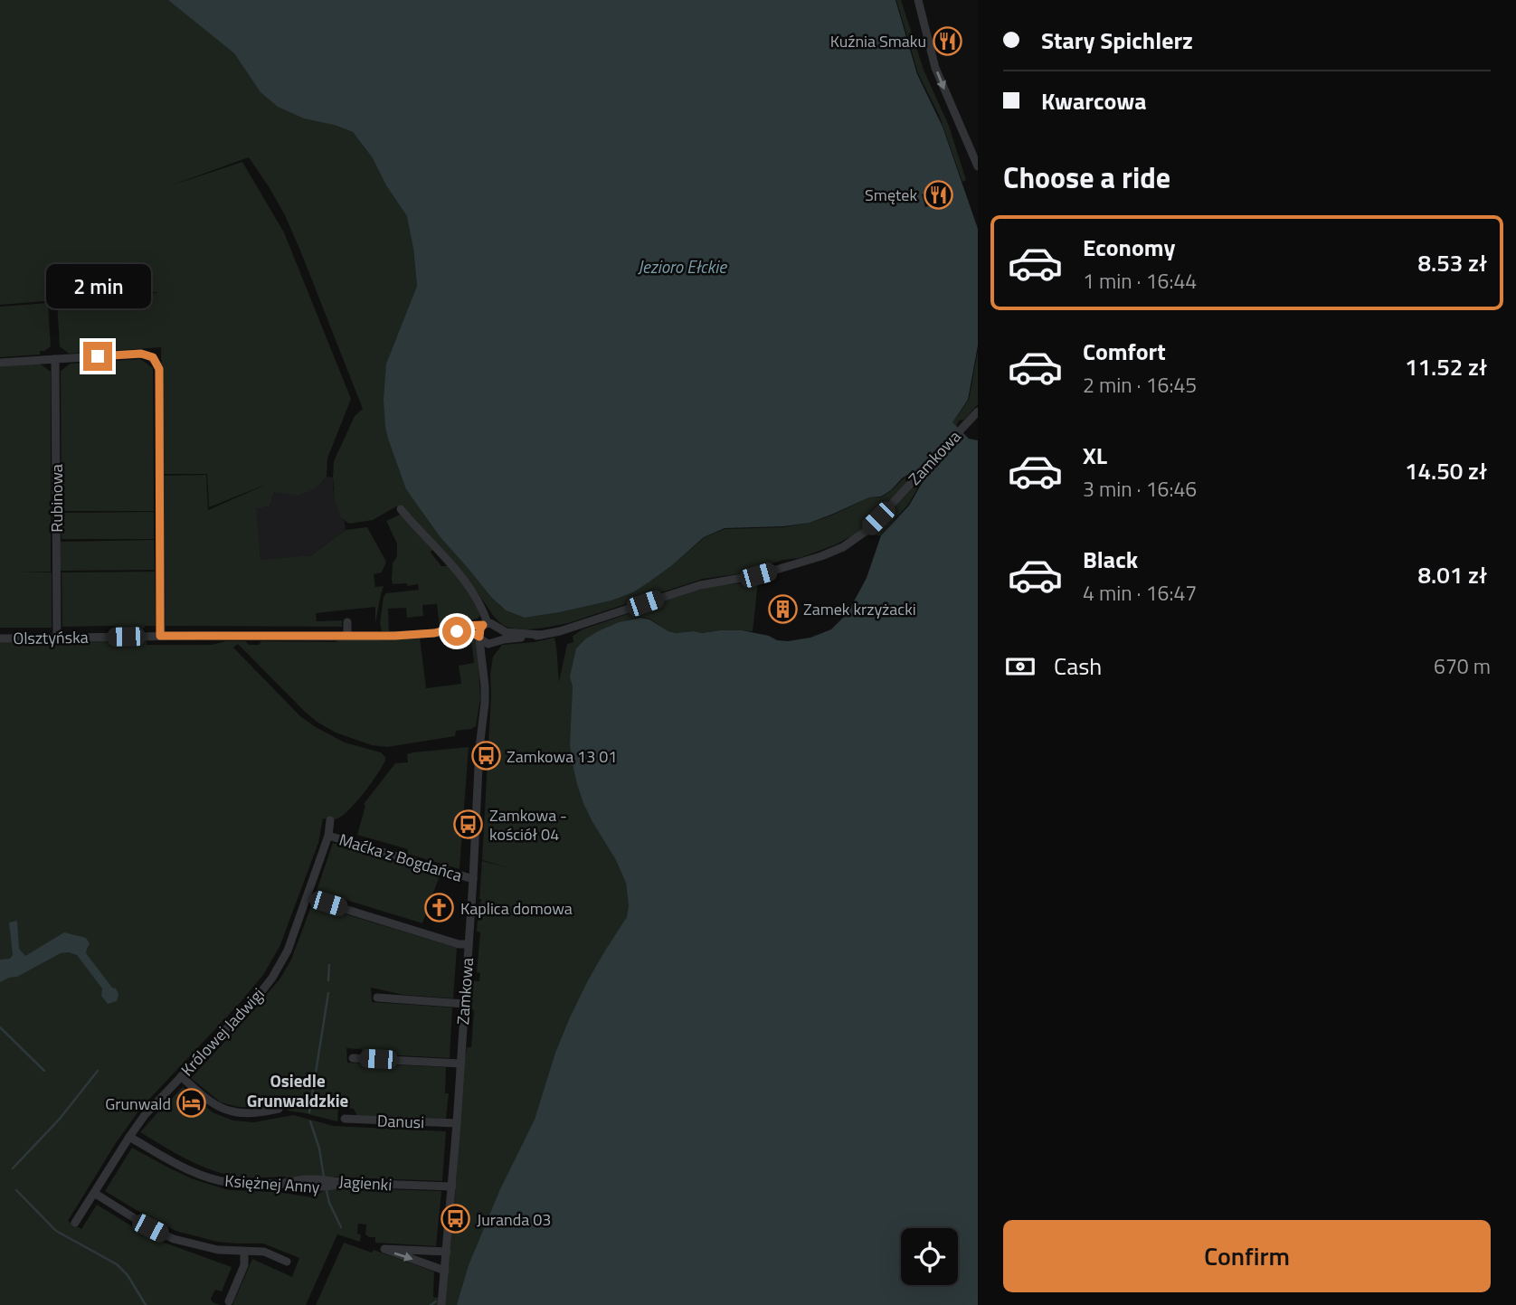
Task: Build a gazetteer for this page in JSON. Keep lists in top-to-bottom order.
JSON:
{
  "streets": {
    "street": [
      "Zamkowa",
      "Rubinowa",
      "Olsztyńska",
      "Maćka z Bogdańca",
      "Królowej Jadwigi",
      "Danusi",
      "Jagienki",
      "Księżnej Anny"
    ]
  },
  "crossings": [
    ["Zamkowa", "Maćka z Bogdańca"],
    ["Zamkowa", "Danusi"],
    ["Zamkowa", "Jagienki"],
    ["Rubinowa", "Olsztyńska"],
    ["Maćka z Bogdańca", "Królowej Jadwigi"],
    ["Królowej Jadwigi", "Księżnej Anny"],
    ["Jagienki", "Księżnej Anny"]
  ],
  "districts": ["Osiedle Grunwaldzkie"],
  "water": ["Jezioro Ełckie"],
  "places": {
    "restaurant": ["Kuźnia Smaku", "Smętek"],
    "building": ["Zamek krzyżacki"],
    "bus stop": ["Zamkowa 13 01", "Zamkowa - kościół 04", "Juranda 03"],
    "church": ["Kaplica domowa"],
    "hotel": ["Grunwald"]
  },
  "page": {
    "banner": ["Stary Spichlerz", "Kwarcowa"],
    "heading": "Choose a ride",
    "list": [
      {
        "name": "Economy",
        "note": "1 min · 16:44",
        "value": "8.53 zł"
      },
      {
        "name": "Comfort",
        "note": "2 min · 16:45",
        "value": "11.52 zł"
      },
      {
        "name": "XL",
        "note": "3 min · 16:46",
        "value": "14.50 zł"
      },
      {
        "name": "Black",
        "note": "4 min · 16:47",
        "value": "8.01 zł"
      }
    ],
    "bubble": "2 min",
    "pay": ["Cash", "670 m"],
    "buttons": "Confirm"
  }
}
